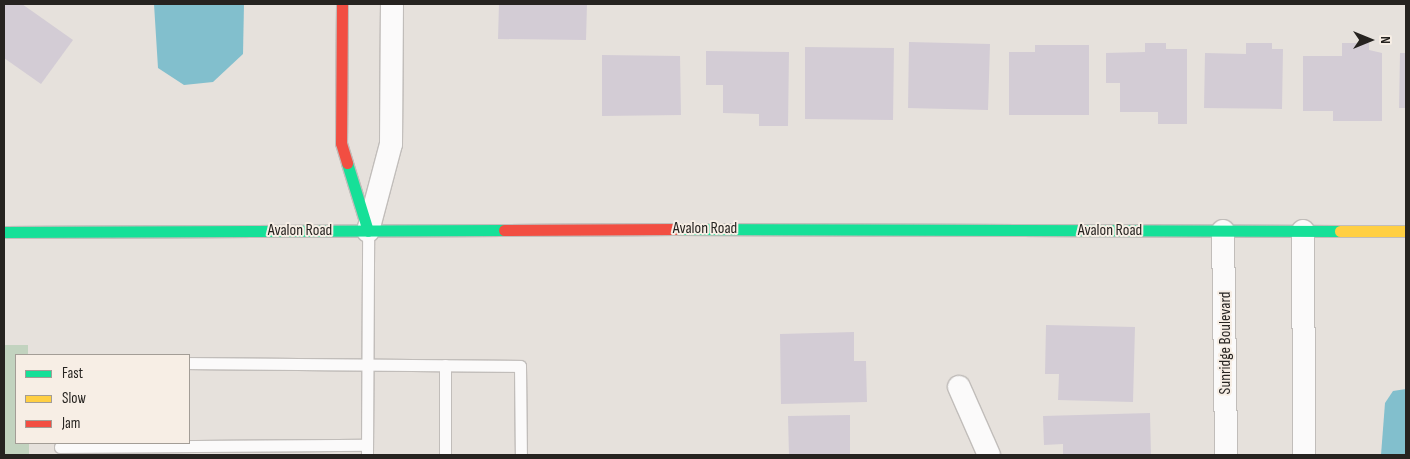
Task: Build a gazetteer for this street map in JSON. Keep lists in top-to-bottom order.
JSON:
{
  "streets": {
    "main road": ["Avalon Road"],
    "street": ["Sunridge Boulevard"]
  },
  "crossings": [
    ["Avalon Road", "Sunridge Boulevard"]
  ],
  "legend": ["Fast", "Slow", "Jam"],
  "north": "right"
}
